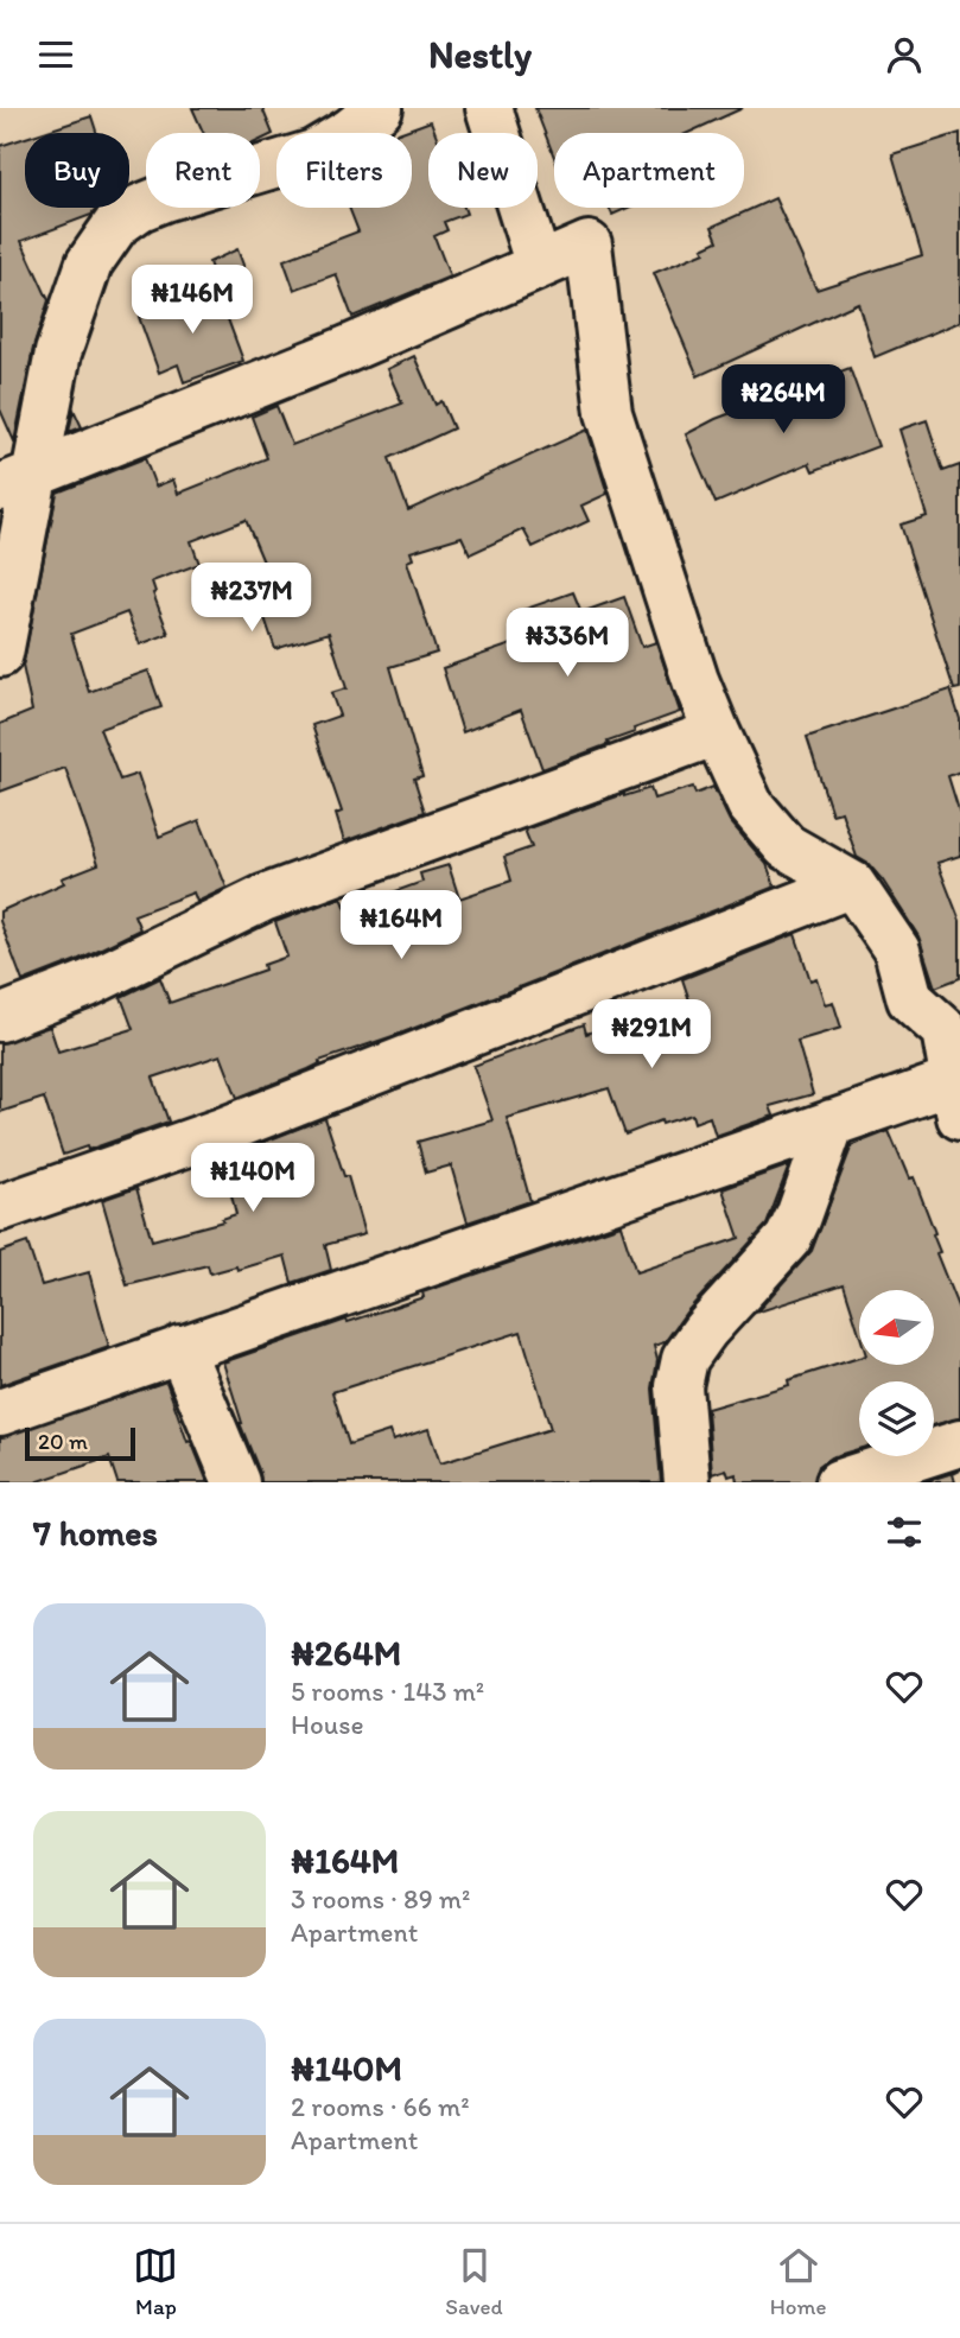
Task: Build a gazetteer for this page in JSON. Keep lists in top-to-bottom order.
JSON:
{
  "scale_bar": "20 m",
  "north": "left",
  "page": {
    "header": "Nestly",
    "chip": [
      "Buy",
      "Rent",
      "Filters",
      "New",
      "Apartment"
    ],
    "price": [
      "₦146M",
      "₦264M",
      "₦237M",
      "₦336M",
      "₦164M",
      "₦291M",
      "₦140M"
    ],
    "scale": "20 m",
    "heading": "7 homes",
    "list": [
      {
        "name": "₦264M",
        "note": "5 rooms · 143 m² · House"
      },
      {
        "name": "₦164M",
        "note": "3 rooms · 89 m² · Apartment"
      },
      {
        "name": "₦140M",
        "note": "2 rooms · 66 m² · Apartment"
      }
    ],
    "tabs": ["Map", "Saved", "Home"]
  }
}
